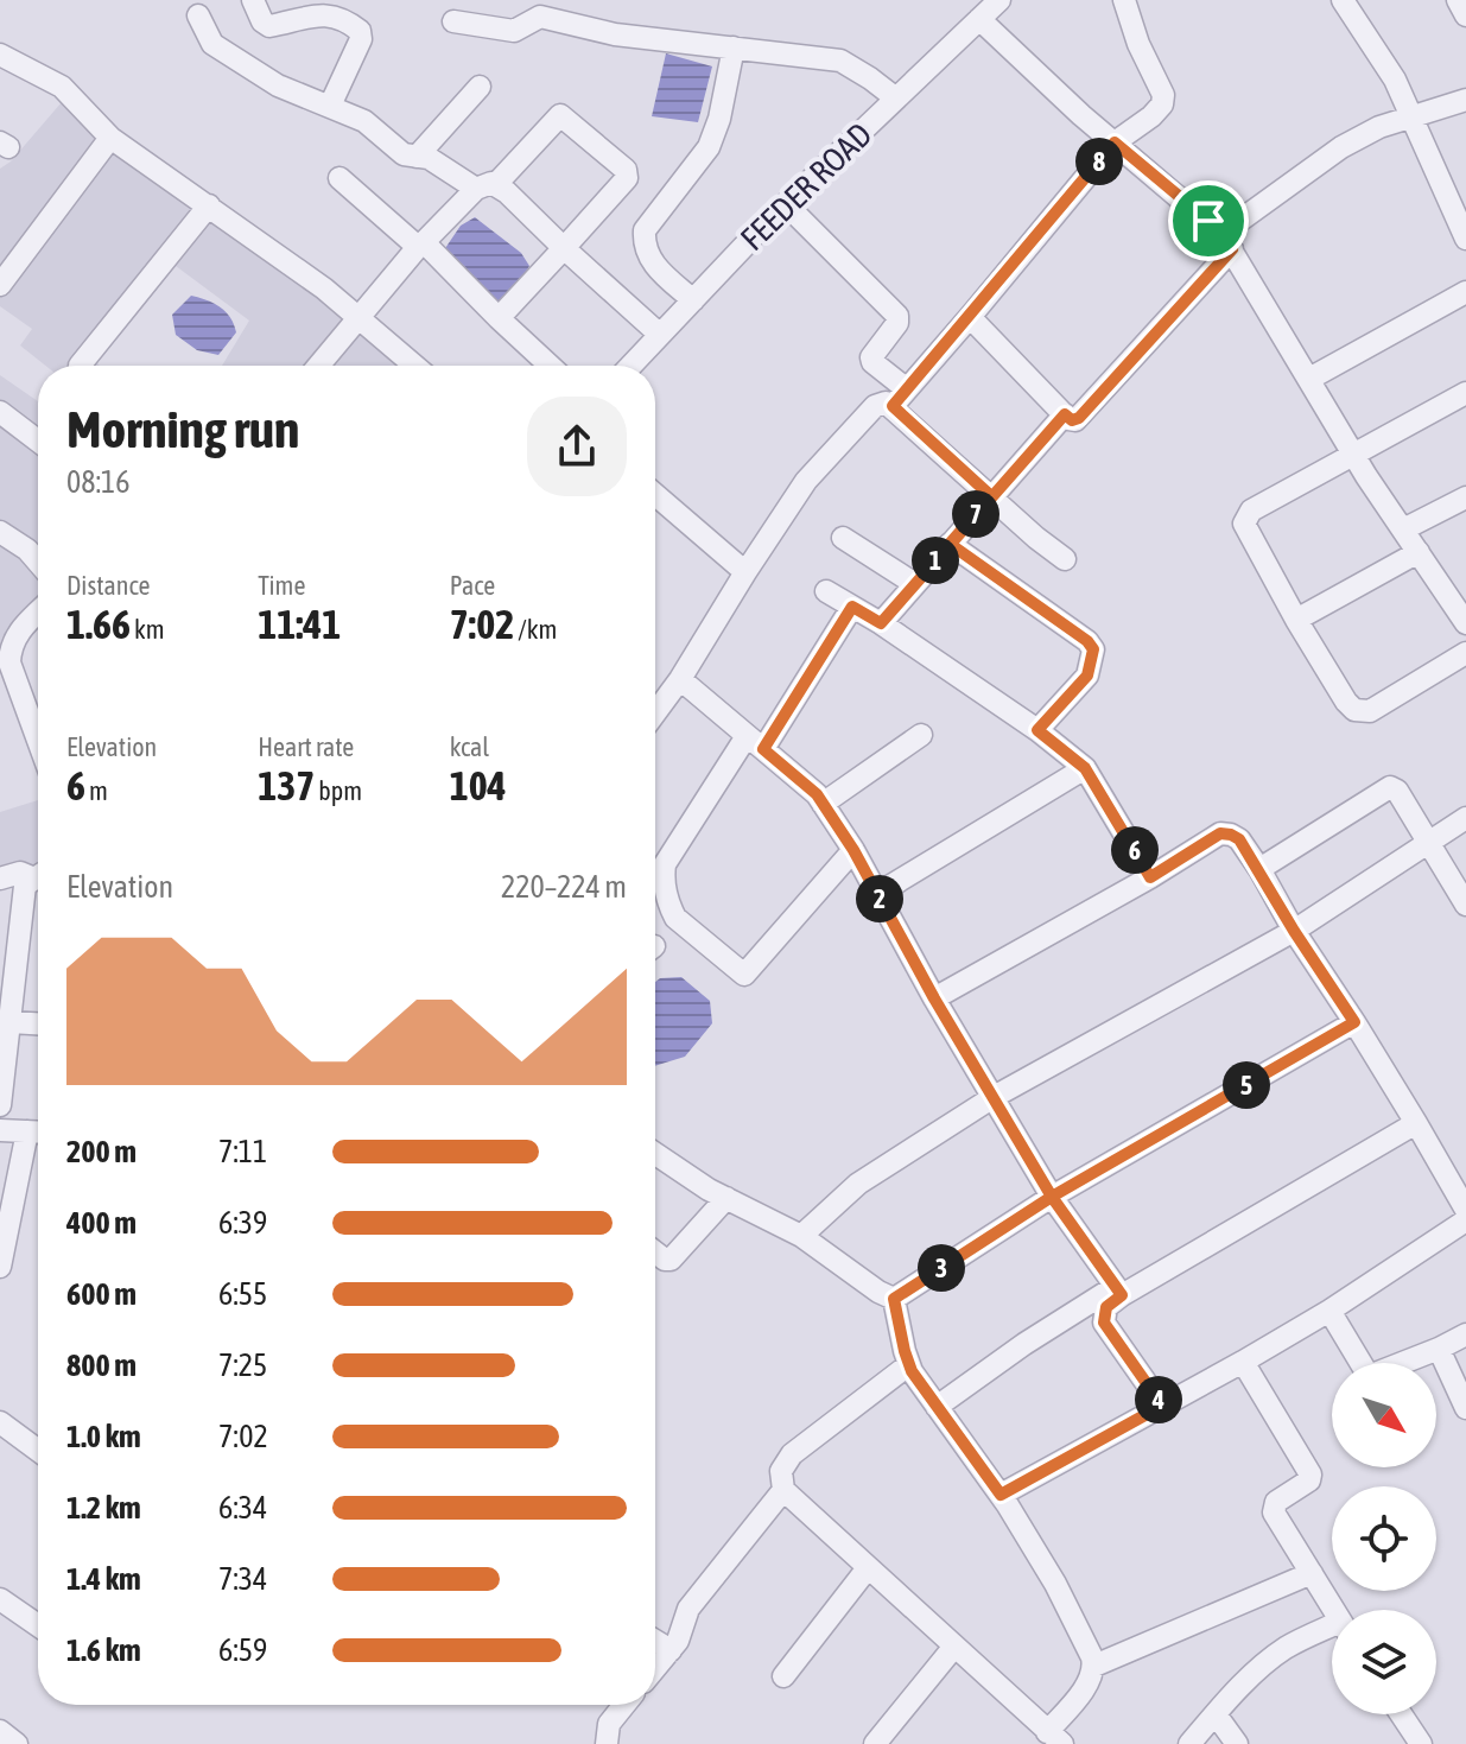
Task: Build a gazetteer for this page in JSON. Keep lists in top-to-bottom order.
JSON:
{
  "streets": {
    "street": ["FEEDER ROAD"]
  },
  "north": "bottom right",
  "page": {
    "pins": [
      "8",
      "7",
      "1",
      "6",
      "2",
      "5",
      "3",
      "4"
    ],
    "heading": ["Morning run", "08:16"],
    "stats": [
      ["Distance", "1.66 km"],
      ["Time", "11:41"],
      ["Pace", "7:02 /km"],
      ["Elevation", "6 m"],
      ["Heart rate", "137 bpm"],
      ["kcal", "104"]
    ],
    "chart": ["Elevation", "220–224 m"],
    "list": [
      {
        "name": "200 m",
        "note": "7:11"
      },
      {
        "name": "400 m",
        "note": "6:39"
      },
      {
        "name": "600 m",
        "note": "6:55"
      },
      {
        "name": "800 m",
        "note": "7:25"
      },
      {
        "name": "1.0 km",
        "note": "7:02"
      },
      {
        "name": "1.2 km",
        "note": "6:34"
      },
      {
        "name": "1.4 km",
        "note": "7:34"
      },
      {
        "name": "1.6 km",
        "note": "6:59"
      }
    ]
  }
}
